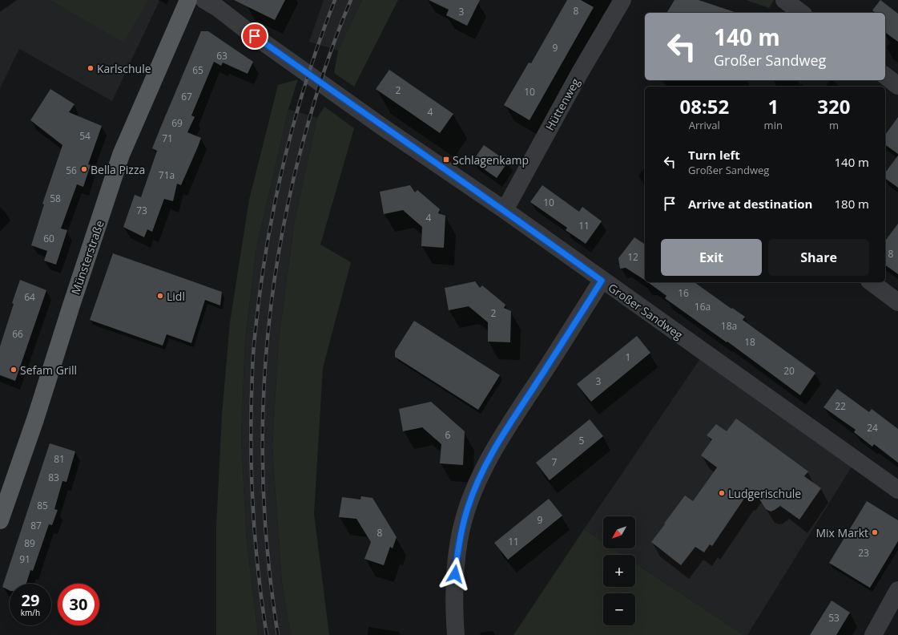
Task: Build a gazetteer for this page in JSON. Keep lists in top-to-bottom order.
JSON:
{
  "streets": {
    "main road": ["Münsterstraße"],
    "street": ["Hüttenweg", "Großer Sandweg"]
  },
  "crossings": [
    ["Hüttenweg", "Großer Sandweg"]
  ],
  "places": {
    "other": [
      "Karlschule",
      "Bella Pizza",
      "Lidl",
      "Sefam Grill",
      "Ludgerischule",
      "Mix Markt"
    ],
    "transit": ["Schlagenkamp"]
  },
  "house_numbers": [
    "8",
    "3",
    "9",
    "63",
    "65",
    "2",
    "10",
    "67",
    "4",
    "69",
    "54",
    "71",
    "56",
    "71a",
    "58",
    "10",
    "73",
    "4",
    "11",
    "60",
    "8",
    "12",
    "16",
    "64",
    "16a",
    "2",
    "18a",
    "66",
    "18",
    "1",
    "20",
    "3",
    "22",
    "24",
    "6",
    "5",
    "81",
    "7",
    "83",
    "85",
    "9",
    "87",
    "8",
    "11",
    "89",
    "23",
    "91",
    "53"
  ],
  "north": "bottom left",
  "page": {
    "turn": ["140 m", "Großer Sandweg"],
    "eta": [
      "08:52",
      "Arrival",
      "1",
      "min",
      "320",
      "m"
    ],
    "list": [
      {
        "name": "Turn left",
        "note": "Großer Sandweg",
        "value": "140 m"
      },
      {
        "name": "Arrive at destination",
        "value": "180 m"
      }
    ],
    "buttons": ["Exit", "Share"],
    "map_buttons": ["+", "−"],
    "speed": "29 km/h",
    "limit": "30"
  }
}
